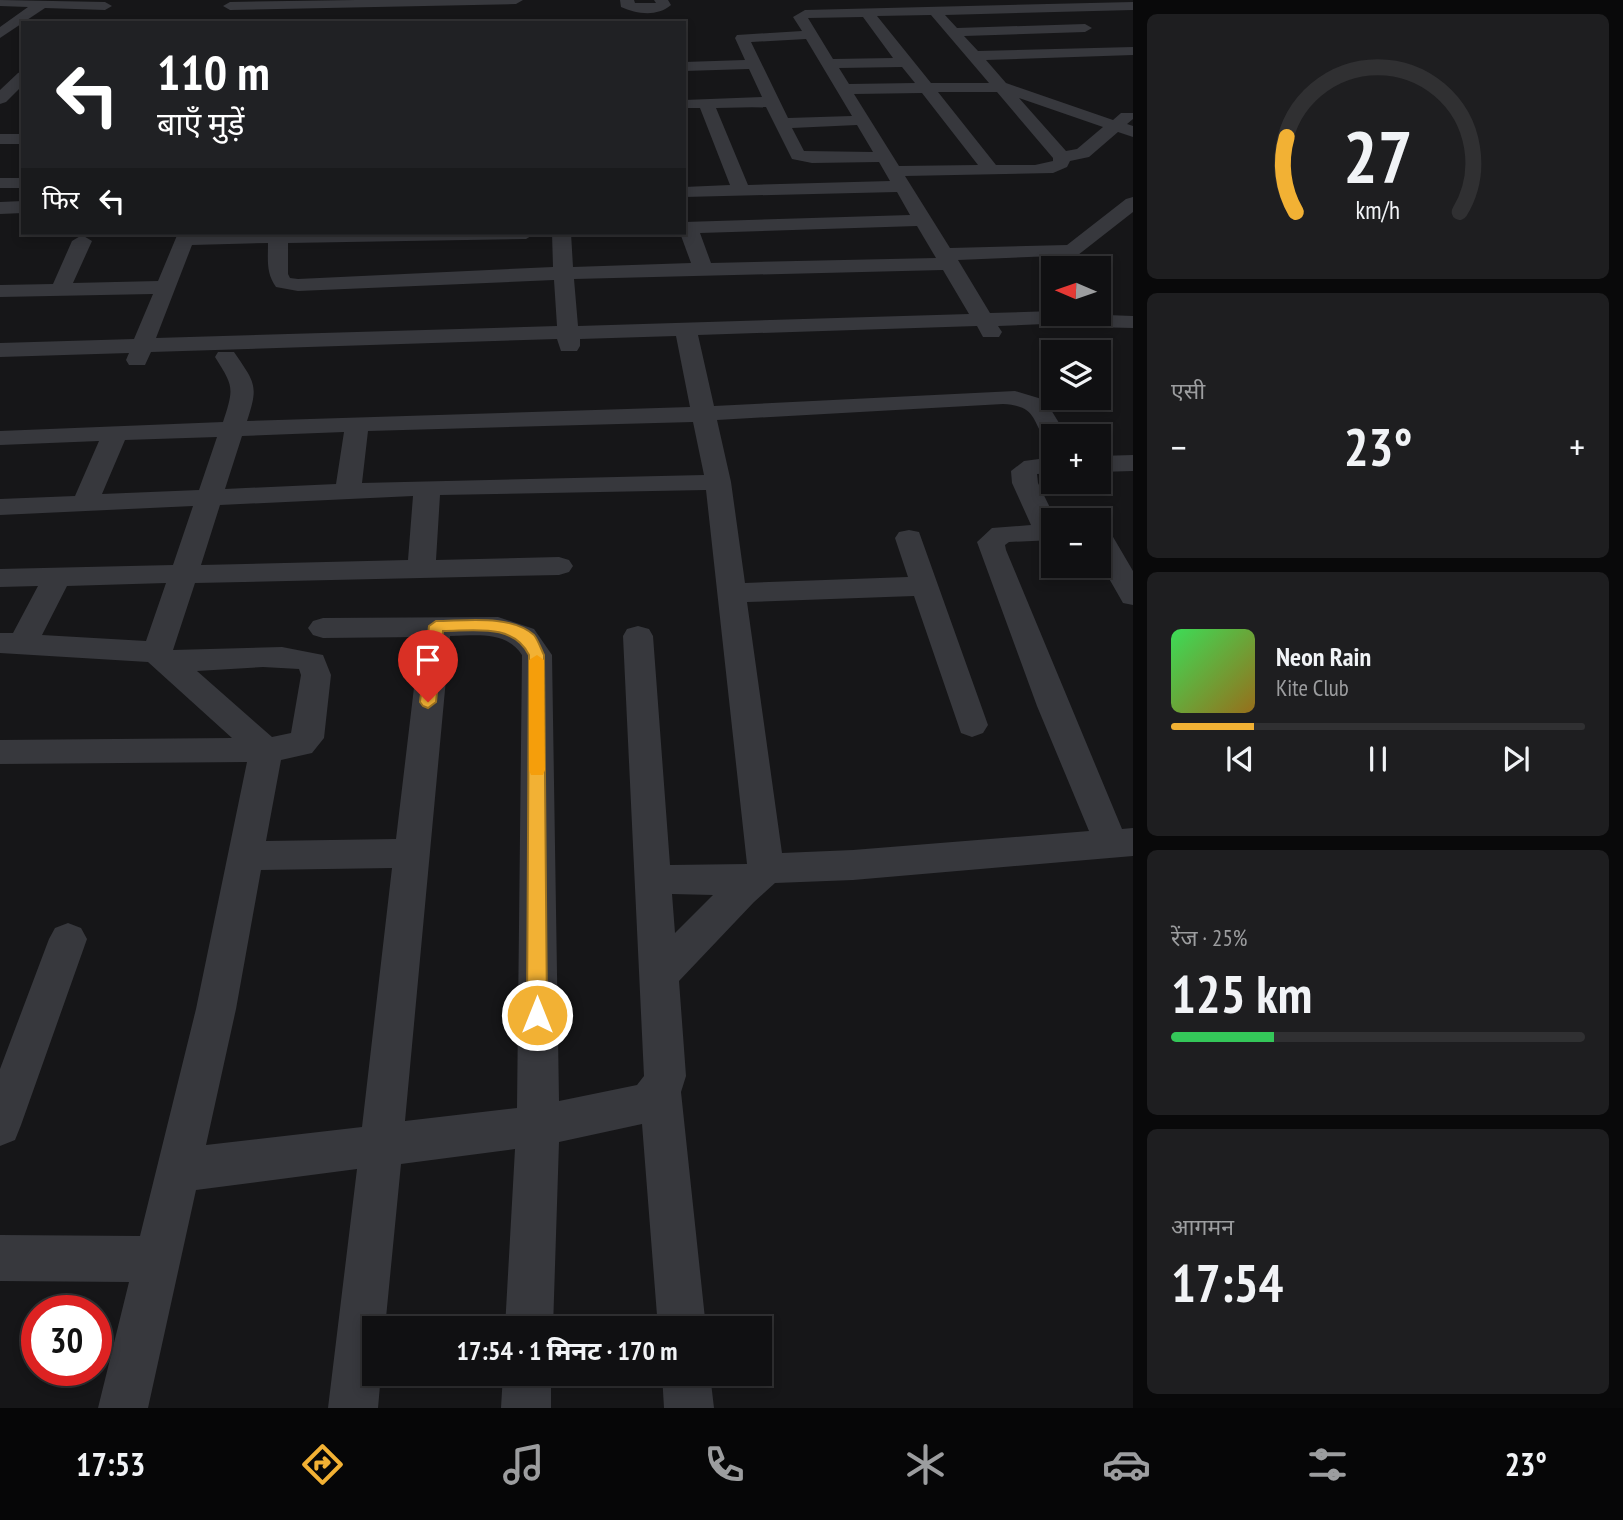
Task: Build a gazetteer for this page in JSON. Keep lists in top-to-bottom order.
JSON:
{
  "north": "left",
  "page": {
    "turn": ["110 m", "बाएँ मुड़ें"],
    "then": "फिर",
    "map_buttons": ["+", "−"],
    "tile": [
      "एसी",
      ["रेंज · 25%", "125 km"],
      ["आगमन", "17:54"]
    ],
    "heat": ["−", "23°", "+"],
    "song": ["Neon Rain", "Kite Club"],
    "limit": "30",
    "trip": "17:54 · 1 मिनट · 170 m",
    "tabs": ["17:53", "23°"],
    "gauge": ["27", "km/h"]
  }
}
